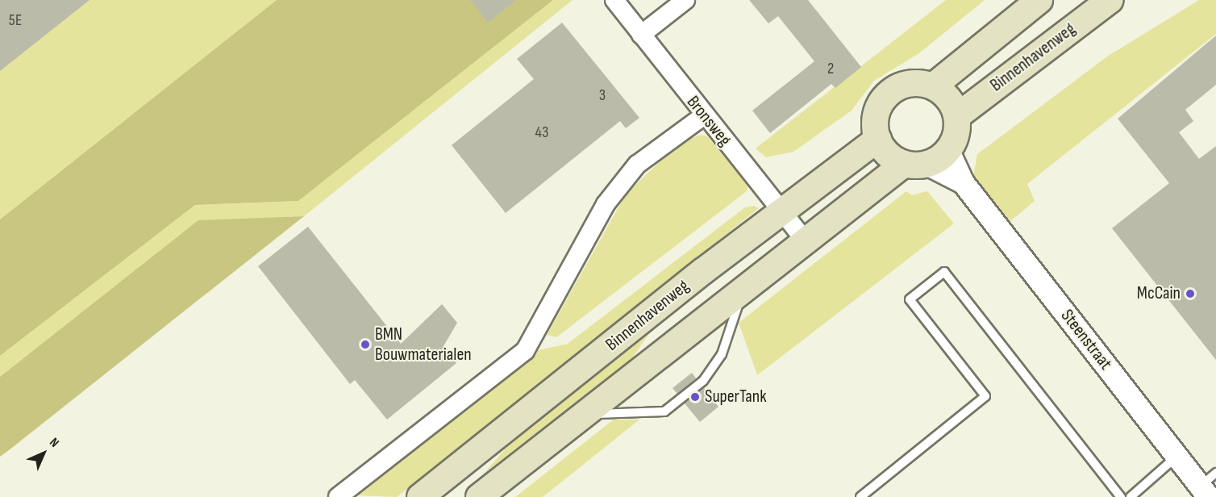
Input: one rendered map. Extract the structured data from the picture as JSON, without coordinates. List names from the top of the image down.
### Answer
{
  "streets": {
    "main road": ["Binnenhavenweg"],
    "street": ["Bronsweg", "Steenstraat"]
  },
  "crossings": [
    ["Binnenhavenweg", "Bronsweg"],
    ["Binnenhavenweg", "Steenstraat"]
  ],
  "places": ["McCain", "BMN Bouwmaterialen", "SuperTank"],
  "house_numbers": [
    "5E",
    "2",
    "3",
    "43"
  ],
  "north": "top right"
}
